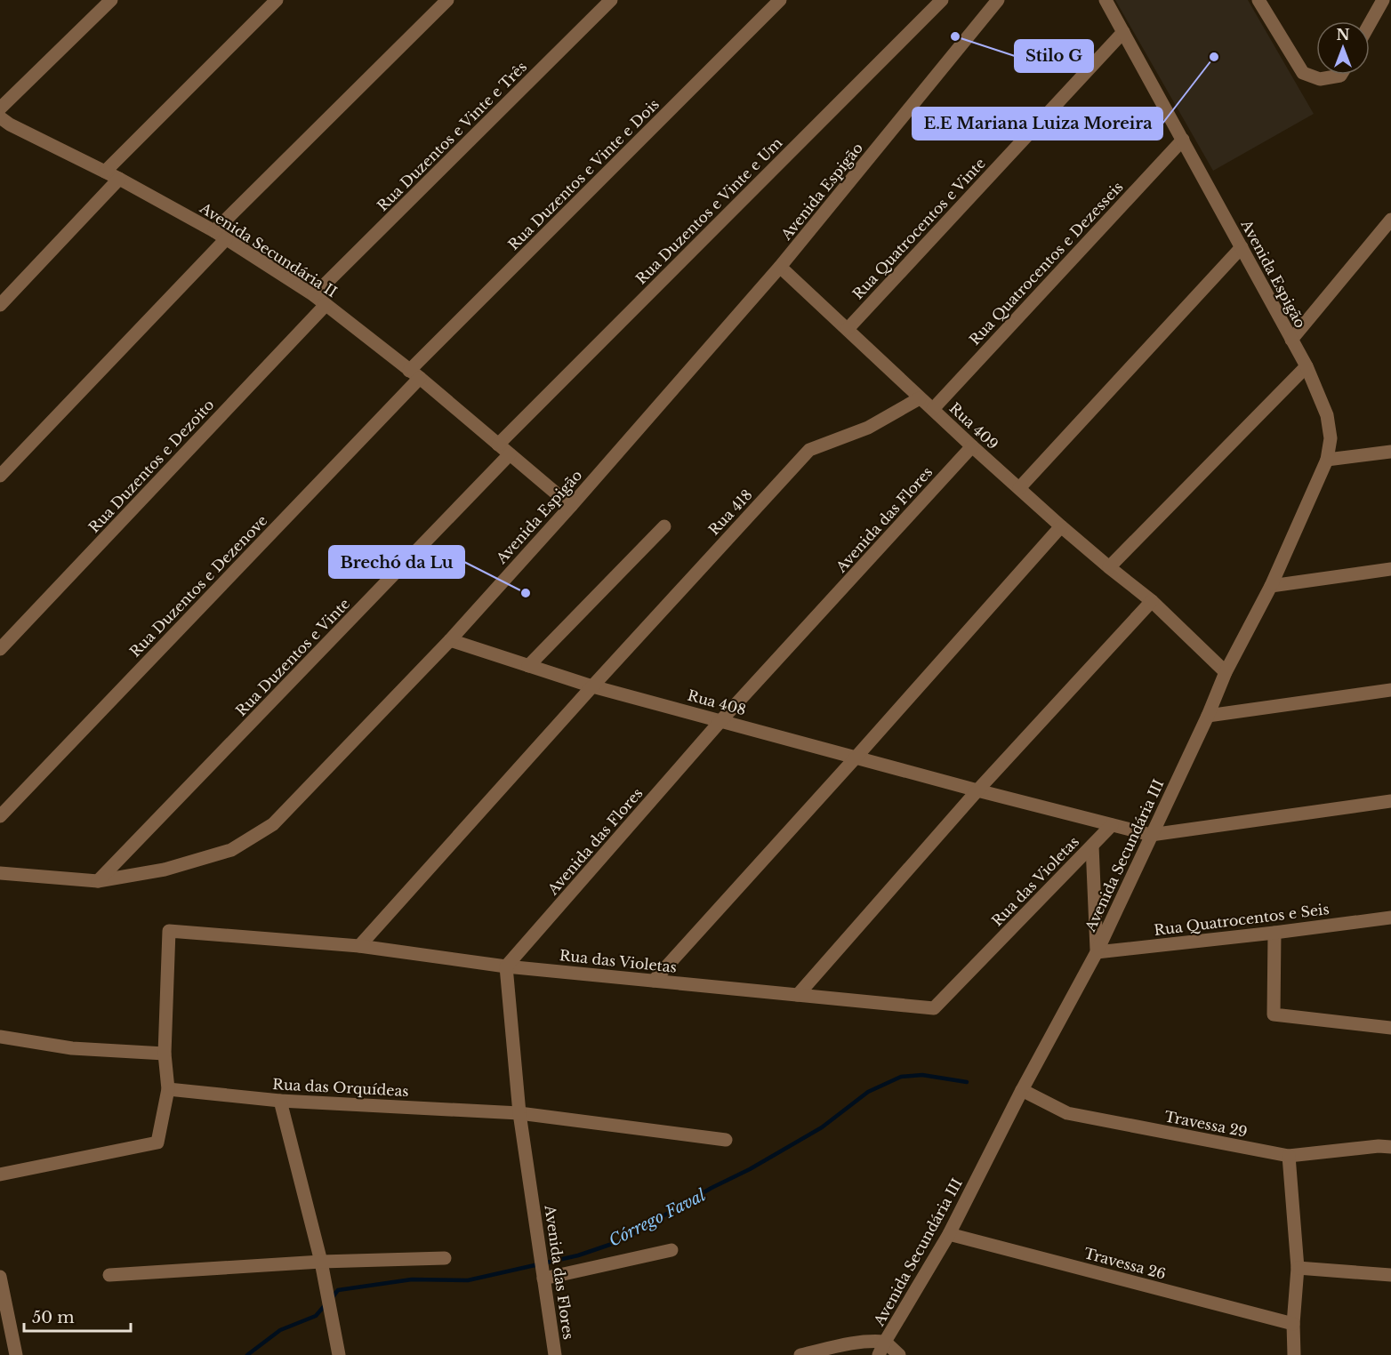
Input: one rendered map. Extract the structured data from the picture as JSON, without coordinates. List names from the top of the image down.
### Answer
{
  "streets": {
    "street": [
      "Rua Duzentos e Vinte e Três",
      "Rua Duzentos e Vinte e Dois",
      "Avenida Espigão",
      "Rua Duzentos e Vinte e Um",
      "Rua Quatrocentos e Vinte",
      "Avenida Secundária II",
      "Rua Quatrocentos e Dezesseis",
      "Rua 409",
      "Rua Duzentos e Dezoito",
      "Rua 418",
      "Avenida das Flores",
      "Rua Duzentos e Dezenove",
      "Rua Duzentos e Vinte",
      "Rua 408",
      "Avenida Secundária III",
      "Rua das Violetas",
      "Rua Quatrocentos e Seis",
      "Rua das Orquídeas",
      "Travessa 29",
      "Travessa 26"
    ]
  },
  "crossings": [
    ["Rua Duzentos e Vinte e Três", "Avenida Secundária II"],
    ["Rua Duzentos e Vinte e Dois", "Avenida Secundária II"],
    ["Rua Duzentos e Vinte e Dois", "Rua Duzentos e Dezenove"],
    ["Avenida Espigão", "Rua Quatrocentos e Vinte"],
    ["Avenida Espigão", "Avenida Secundária II"],
    ["Avenida Espigão", "Rua Quatrocentos e Dezesseis"],
    ["Avenida Espigão", "Rua 409"],
    ["Avenida Espigão", "Rua Duzentos e Vinte"],
    ["Avenida Espigão", "Rua 408"],
    ["Avenida Espigão", "Avenida Secundária III"],
    ["Rua Duzentos e Vinte e Um", "Avenida Secundária II"],
    ["Rua Quatrocentos e Vinte", "Rua 409"],
    ["Avenida Secundária II", "Rua Duzentos e Dezoito"],
    ["Avenida Secundária II", "Rua Duzentos e Dezenove"],
    ["Avenida Secundária II", "Rua Duzentos e Vinte"],
    ["Rua Quatrocentos e Dezesseis", "Rua 409"],
    ["Rua 409", "Rua 418"],
    ["Rua 409", "Avenida das Flores"],
    ["Rua 409", "Avenida Secundária III"],
    ["Rua 418", "Rua 408"],
    ["Rua 418", "Rua das Violetas"],
    ["Avenida das Flores", "Rua 408"],
    ["Avenida das Flores", "Rua das Violetas"],
    ["Avenida das Flores", "Rua das Orquídeas"],
    ["Rua 408", "Avenida Secundária III"],
    ["Rua 408", "Rua das Violetas"],
    ["Avenida Secundária III", "Rua Quatrocentos e Seis"],
    ["Avenida Secundária III", "Travessa 29"],
    ["Avenida Secundária III", "Travessa 26"],
    ["Rua das Violetas", "Rua das Orquídeas"]
  ],
  "water": ["Córrego Faval"],
  "places": ["Stilo G", "E.E Mariana Luiza Moreira", "Brechó da Lu"],
  "scale_bar": "50 m",
  "north": "top"
}
